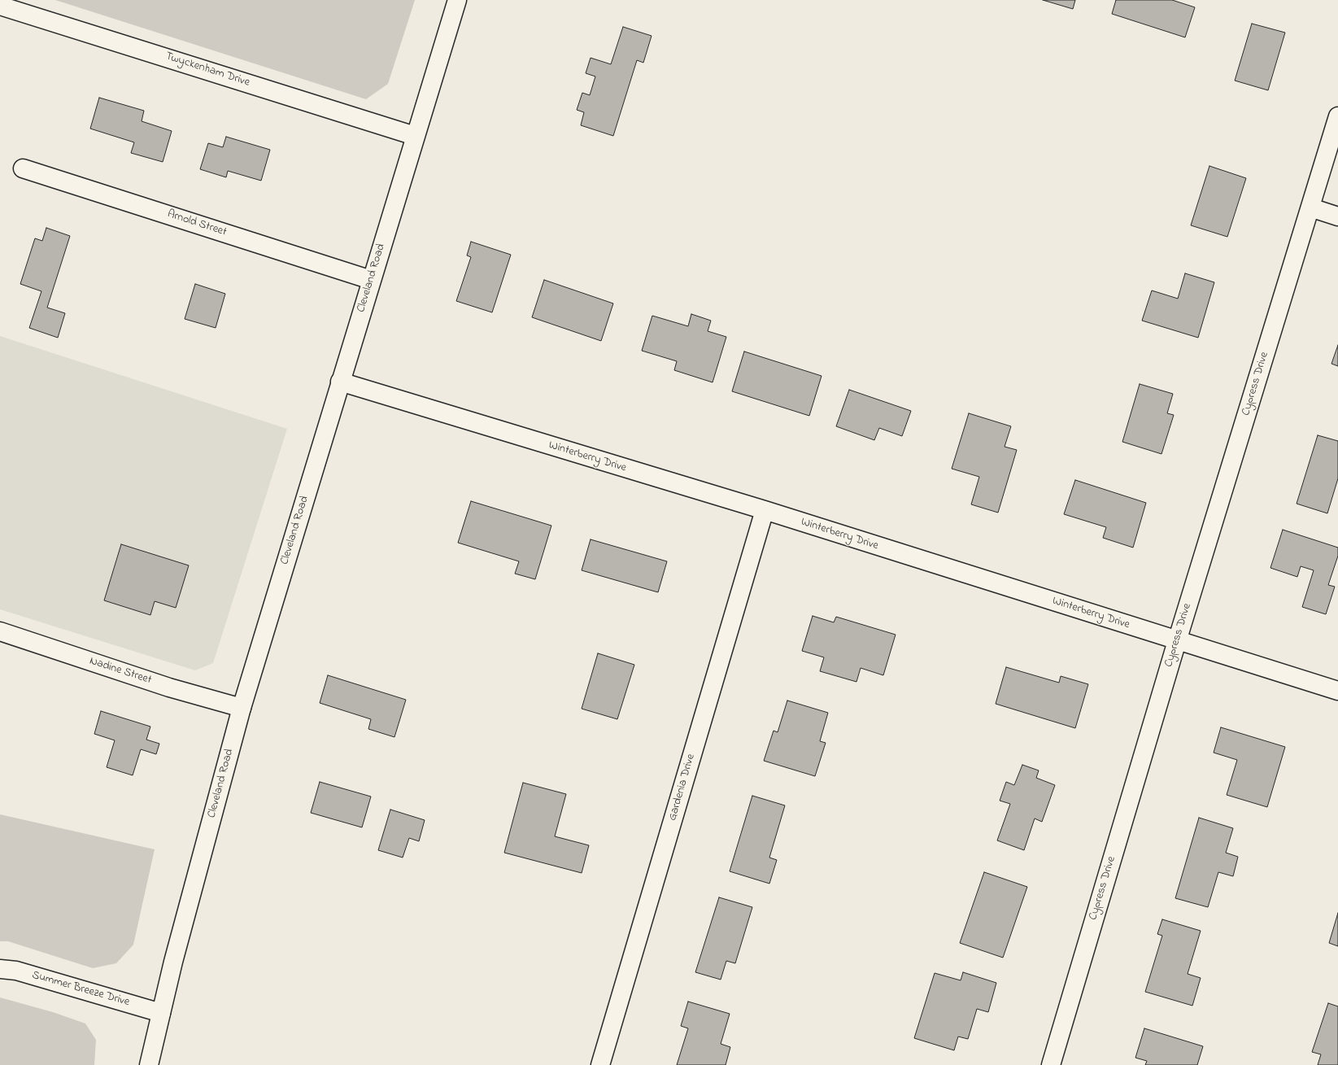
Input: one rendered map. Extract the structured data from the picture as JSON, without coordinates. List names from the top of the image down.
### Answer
{
  "streets": {
    "street": [
      "Twyckenham Drive",
      "Arnold Street",
      "Cleveland Road",
      "Cypress Drive",
      "Winterberry Drive",
      "Nadine Street",
      "Gardenia Drive",
      "Summer Breeze Drive"
    ]
  },
  "crossings": [
    ["Twyckenham Drive", "Cleveland Road"],
    ["Arnold Street", "Cleveland Road"],
    ["Cleveland Road", "Winterberry Drive"],
    ["Cleveland Road", "Nadine Street"],
    ["Cleveland Road", "Summer Breeze Drive"],
    ["Cypress Drive", "Winterberry Drive"],
    ["Winterberry Drive", "Gardenia Drive"]
  ]
}
